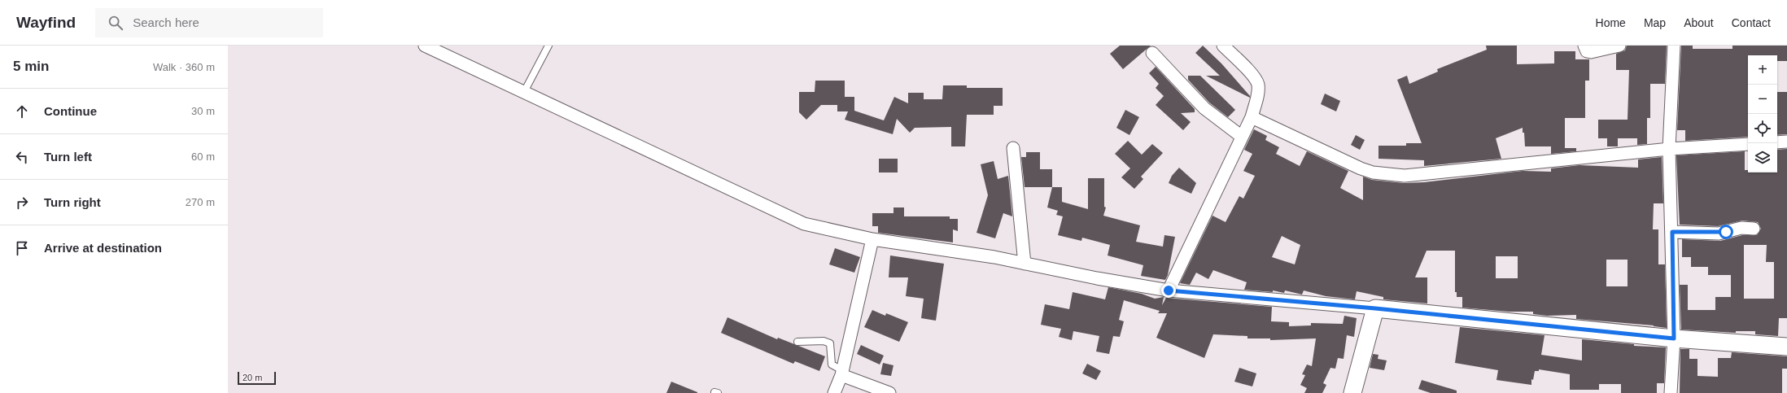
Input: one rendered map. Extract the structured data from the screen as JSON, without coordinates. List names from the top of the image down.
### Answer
{
  "scale_bar": "20 m",
  "page": {
    "header": "Wayfind",
    "search": "Search here",
    "nav": [
      "Home",
      "Map",
      "About",
      "Contact"
    ],
    "heading": ["5 min", "Walk · 360 m"],
    "map_buttons": ["+", "−"],
    "list": [
      ["Continue", "30 m"],
      ["Turn left", "60 m"],
      ["Turn right", "270 m"],
      "Arrive at destination"
    ],
    "scale": "20 m"
  }
}
